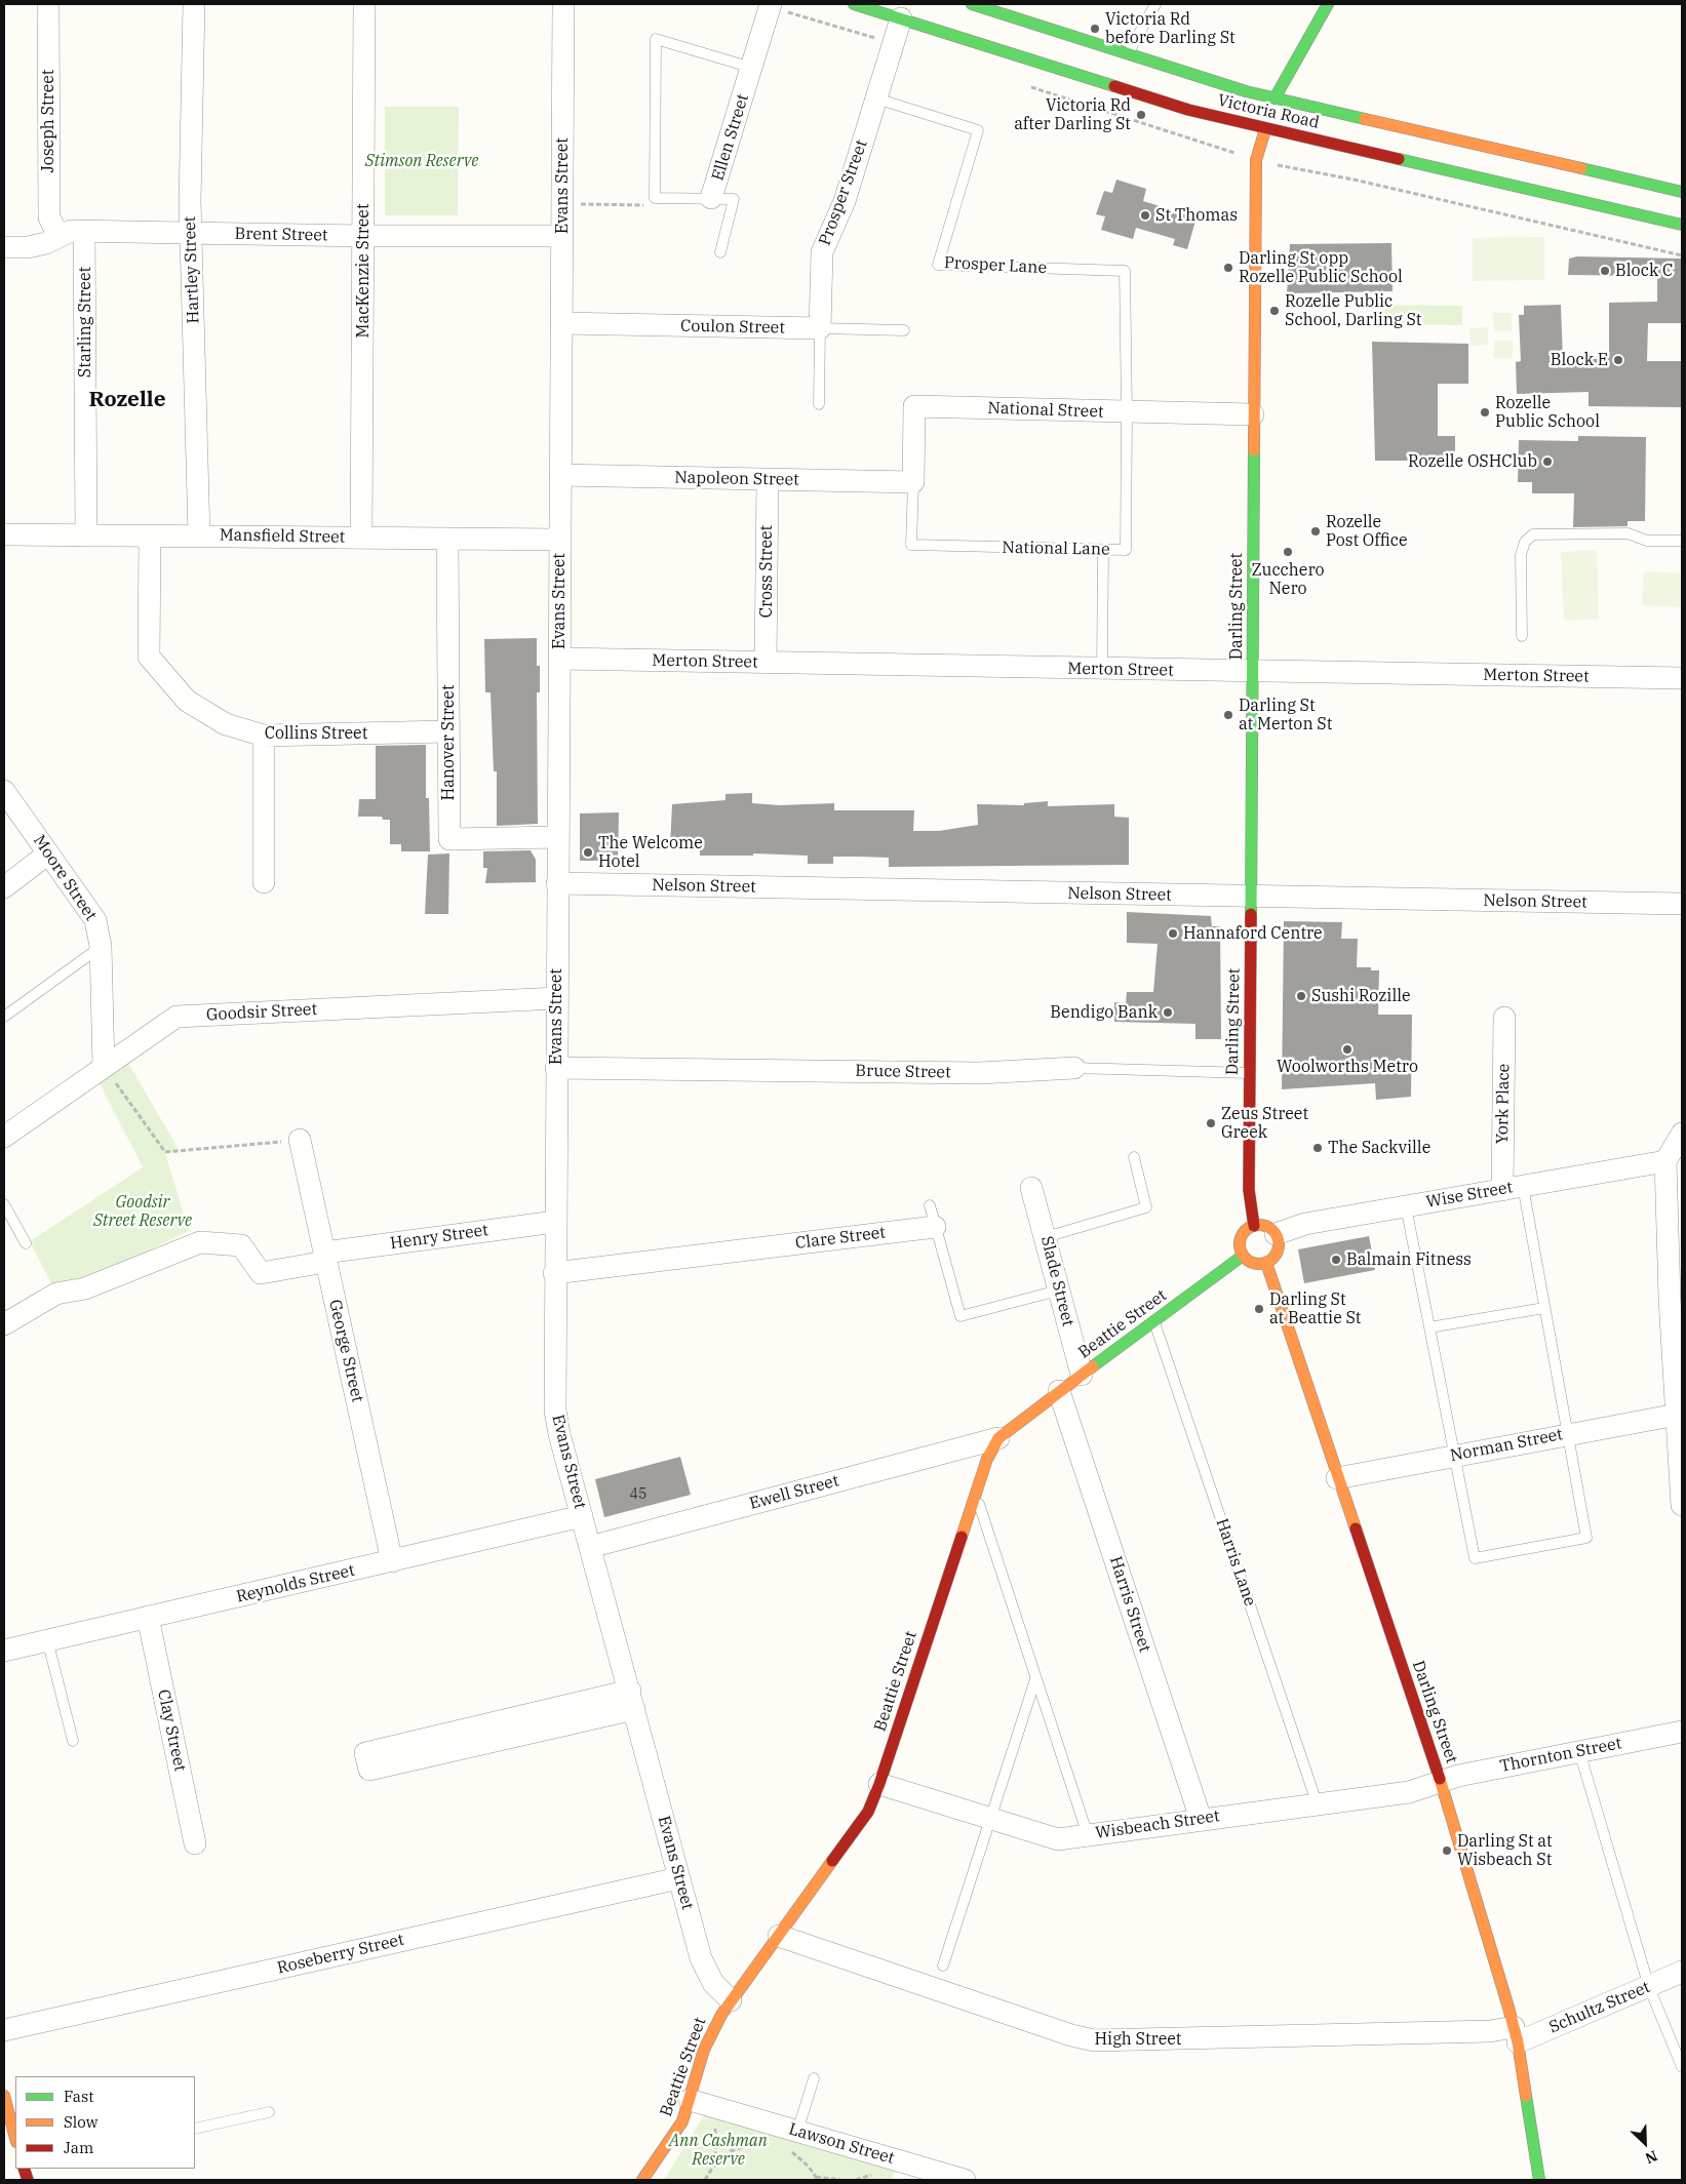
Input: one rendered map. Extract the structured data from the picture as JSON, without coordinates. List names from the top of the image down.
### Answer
{
  "streets": {
    "main road": ["Victoria Road", "Darling Street", "Beattie Street"],
    "street": [
      "Joseph Street",
      "Ellen Street",
      "Evans Street",
      "Prosper Street",
      "Brent Street",
      "Hartley Street",
      "MacKenzie Street",
      "Starling Street",
      "Coulon Street",
      "National Street",
      "Napoleon Street",
      "Mansfield Street",
      "Cross Street",
      "Merton Street",
      "Collins Street",
      "Hanover Street",
      "Moore Street",
      "Nelson Street",
      "Goodsir Street",
      "Bruce Street",
      "York Place",
      "Wise Street",
      "Henry Street",
      "Clare Street",
      "Slade Street",
      "George Street",
      "Norman Street",
      "Ewell Street",
      "Reynolds Street",
      "Harris Street",
      "Clay Street",
      "Thornton Street",
      "Wisbeach Street",
      "Roseberry Street",
      "Schultz Street",
      "High Street",
      "Lawson Street"
    ],
    "lane": ["Prosper Lane", "National Lane", "Harris Lane"]
  },
  "crossings": [
    ["Victoria Road", "Prosper Street"],
    ["Victoria Road", "Darling Street"],
    ["Joseph Street", "Brent Street"],
    ["Evans Street", "Brent Street"],
    ["Evans Street", "Coulon Street"],
    ["Evans Street", "Napoleon Street"],
    ["Evans Street", "Mansfield Street"],
    ["Evans Street", "Merton Street"],
    ["Evans Street", "Hanover Street"],
    ["Evans Street", "Nelson Street"],
    ["Evans Street", "Goodsir Street"],
    ["Evans Street", "Bruce Street"],
    ["Evans Street", "Henry Street"],
    ["Evans Street", "Clare Street"],
    ["Evans Street", "Beattie Street"],
    ["Evans Street", "Ewell Street"],
    ["Evans Street", "Reynolds Street"],
    ["Evans Street", "Roseberry Street"],
    ["Prosper Street", "Prosper Lane"],
    ["Prosper Street", "Coulon Street"],
    ["Brent Street", "Hartley Street"],
    ["Brent Street", "MacKenzie Street"],
    ["Brent Street", "Starling Street"],
    ["Prosper Lane", "National Street"],
    ["Prosper Lane", "National Lane"],
    ["Hartley Street", "Mansfield Street"],
    ["MacKenzie Street", "Mansfield Street"],
    ["Starling Street", "Mansfield Street"],
    ["National Street", "Napoleon Street"],
    ["National Street", "National Lane"],
    ["National Street", "Darling Street"],
    ["Napoleon Street", "National Lane"],
    ["Napoleon Street", "Cross Street"],
    ["Mansfield Street", "Collins Street"],
    ["Mansfield Street", "Hanover Street"],
    ["Cross Street", "Merton Street"],
    ["Darling Street", "Merton Street"],
    ["Darling Street", "Nelson Street"],
    ["Darling Street", "Bruce Street"],
    ["Darling Street", "Wise Street"],
    ["Darling Street", "Beattie Street"],
    ["Darling Street", "Norman Street"],
    ["Darling Street", "Thornton Street"],
    ["Darling Street", "Wisbeach Street"],
    ["Darling Street", "Schultz Street"],
    ["Darling Street", "High Street"],
    ["Collins Street", "Hanover Street"],
    ["Moore Street", "Goodsir Street"],
    ["York Place", "Wise Street"],
    ["Wise Street", "Beattie Street"],
    ["Henry Street", "George Street"],
    ["Slade Street", "Beattie Street"],
    ["Beattie Street", "Ewell Street"],
    ["Beattie Street", "Harris Lane"],
    ["Beattie Street", "Harris Street"],
    ["Beattie Street", "Wisbeach Street"],
    ["Beattie Street", "High Street"],
    ["Beattie Street", "Lawson Street"],
    ["George Street", "Reynolds Street"],
    ["Harris Lane", "Wisbeach Street"],
    ["Reynolds Street", "Clay Street"],
    ["Harris Street", "Wisbeach Street"],
    ["Thornton Street", "Wisbeach Street"],
    ["Schultz Street", "High Street"]
  ],
  "districts": ["Rozelle"],
  "parks": ["Stimson Reserve", "Goodsir Street Reserve", "Ann Cashman Reserve"],
  "places": [
    "Victoria Rd before Darling St",
    "Victoria Rd after Darling St",
    "St Thomas",
    "Darling St opp Rozelle Public School",
    "Block C",
    "Rozelle Public School, Darling St",
    "Block E",
    "Rozelle Public School",
    "Rozelle OSHClub",
    "Rozelle Post Office",
    "Zucchero Nero",
    "Darling St at Merton St",
    "The Welcome Hotel",
    "Hannaford Centre",
    "Sushi Rozille",
    "Bendigo Bank",
    "Woolworths Metro",
    "Zeus Street Greek",
    "The Sackville",
    "Balmain Fitness",
    "Darling St at Beattie St",
    "Darling St at Wisbeach St"
  ],
  "house_numbers": ["45"],
  "legend": ["Fast", "Slow", "Jam"],
  "north": "bottom right"
}
